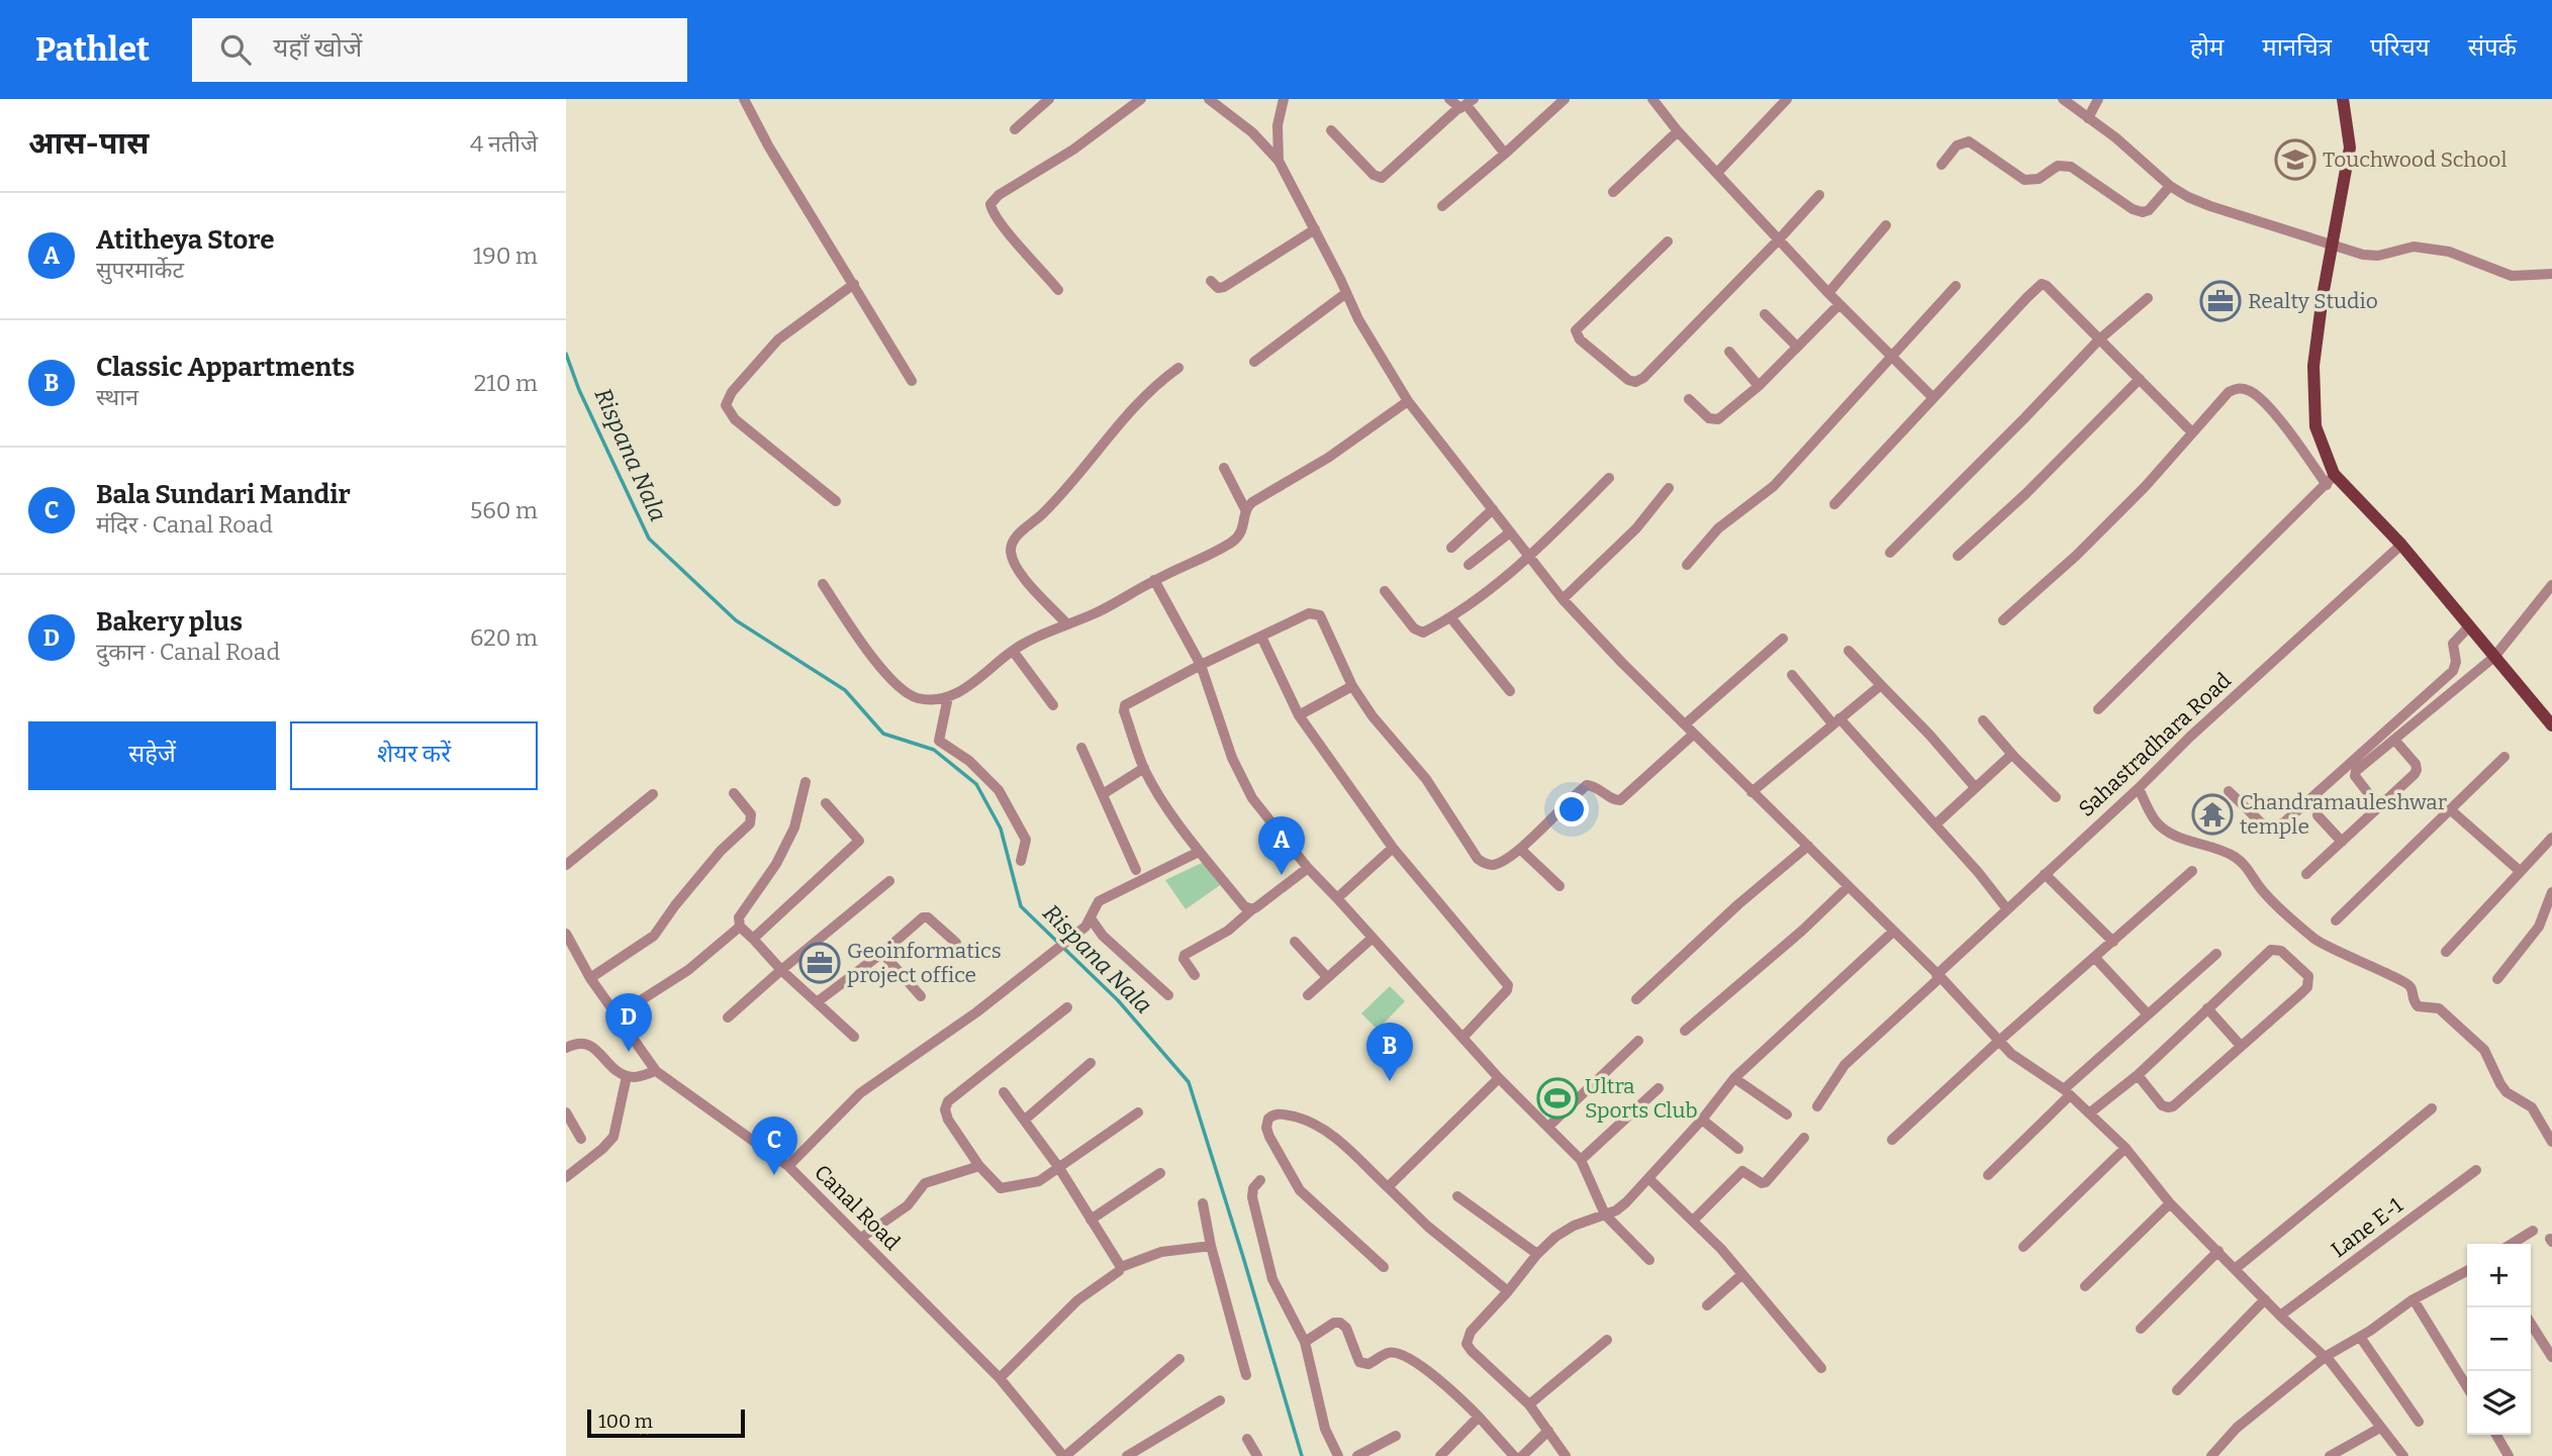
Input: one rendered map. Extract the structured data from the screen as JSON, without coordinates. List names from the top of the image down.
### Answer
{
  "streets": {
    "street": ["Sahastradhara Road", "Canal Road", "Lane E-1"]
  },
  "water": ["Rispana Nala"],
  "places": {
    "school or university": ["Touchwood School"],
    "office": ["Realty Studio", "Geoinformatics project office"],
    "temple": ["Chandramauleshwar temple"],
    "sports": ["Ultra Sports Club"]
  },
  "scale_bar": "100 m",
  "page": {
    "header": "Pathlet",
    "search": "यहाँ खोजें",
    "nav": [
      "होम",
      "मानचित्र",
      "परिचय",
      "संपर्क"
    ],
    "heading": ["आस-पास", "4 नतीजे"],
    "list": [
      {
        "mark": "A",
        "name": "Atitheya Store",
        "note": "सुपरमार्केट",
        "value": "190 m"
      },
      {
        "mark": "B",
        "name": "Classic Appartments",
        "note": "स्थान",
        "value": "210 m"
      },
      {
        "mark": "C",
        "name": "Bala Sundari Mandir",
        "note": "मंदिर · Canal Road",
        "value": "560 m"
      },
      {
        "mark": "D",
        "name": "Bakery plus",
        "note": "दुकान · Canal Road",
        "value": "620 m"
      }
    ],
    "buttons": ["सहेजें", "शेयर करें"],
    "pins": [
      "A",
      "D",
      "B",
      "C"
    ],
    "map_buttons": ["+", "−"],
    "scale": "100 m"
  }
}
